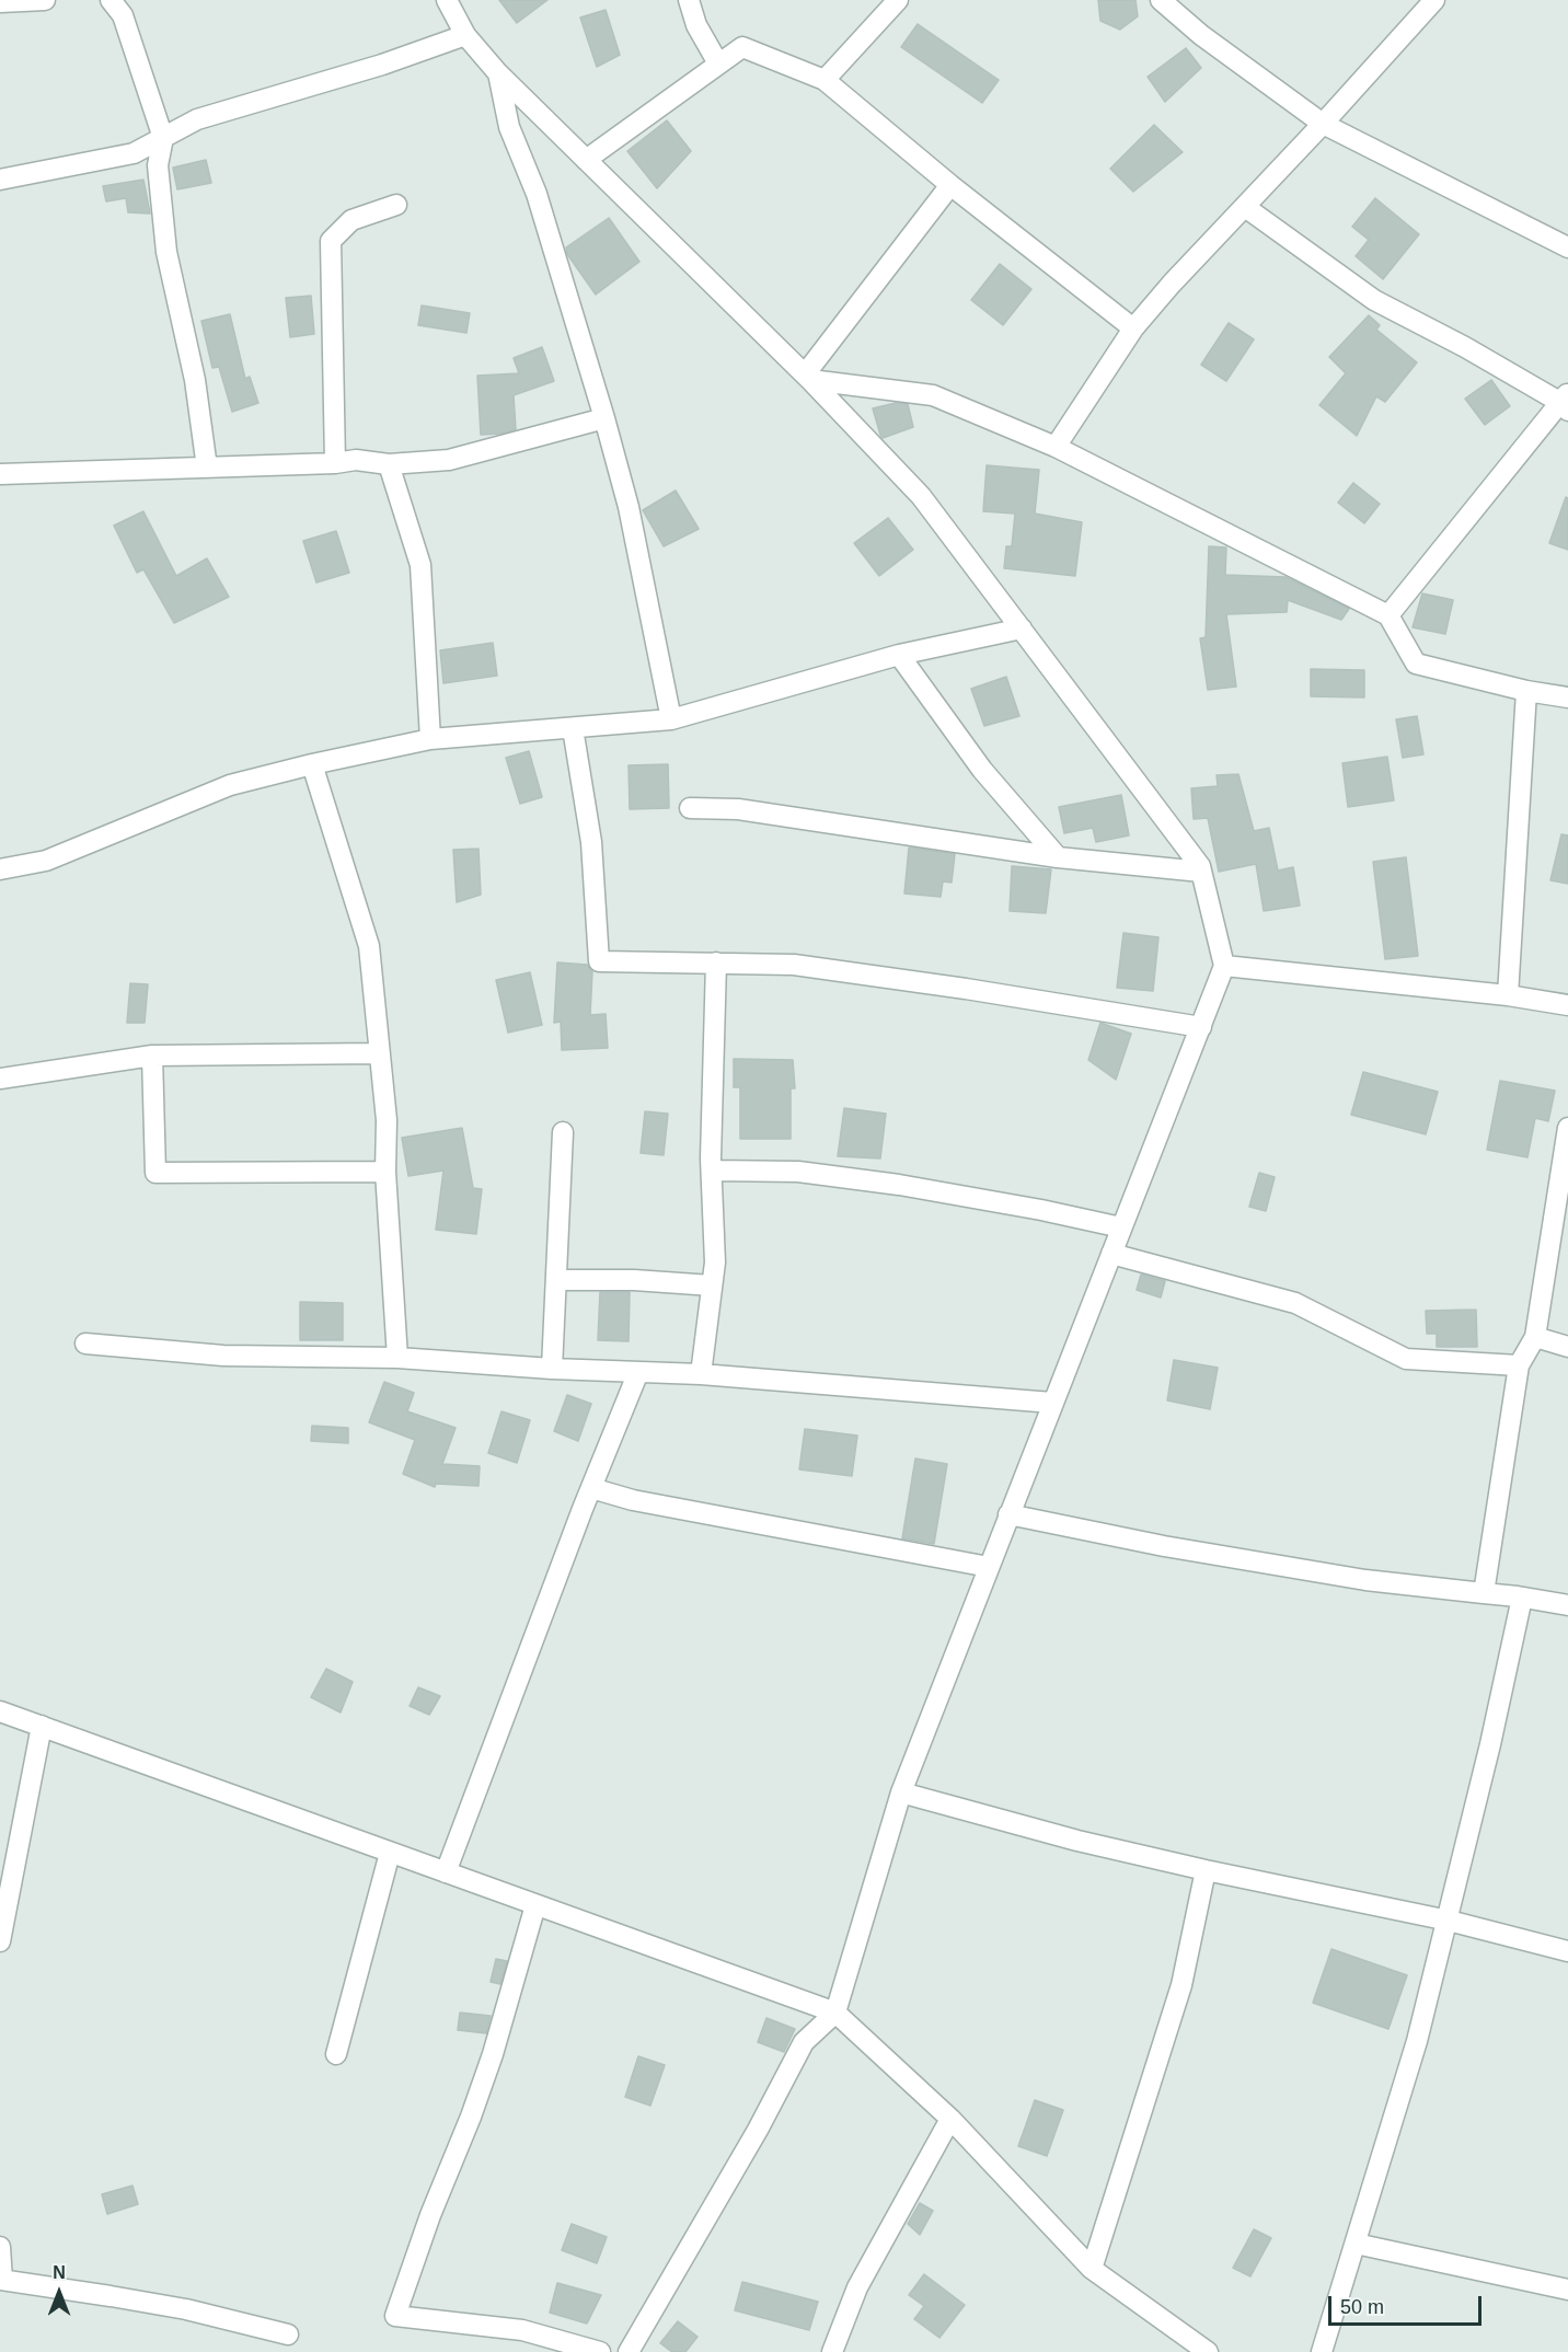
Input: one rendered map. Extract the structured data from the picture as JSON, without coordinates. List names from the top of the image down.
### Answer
{
  "scale_bar": "50 m",
  "north": "top"
}
